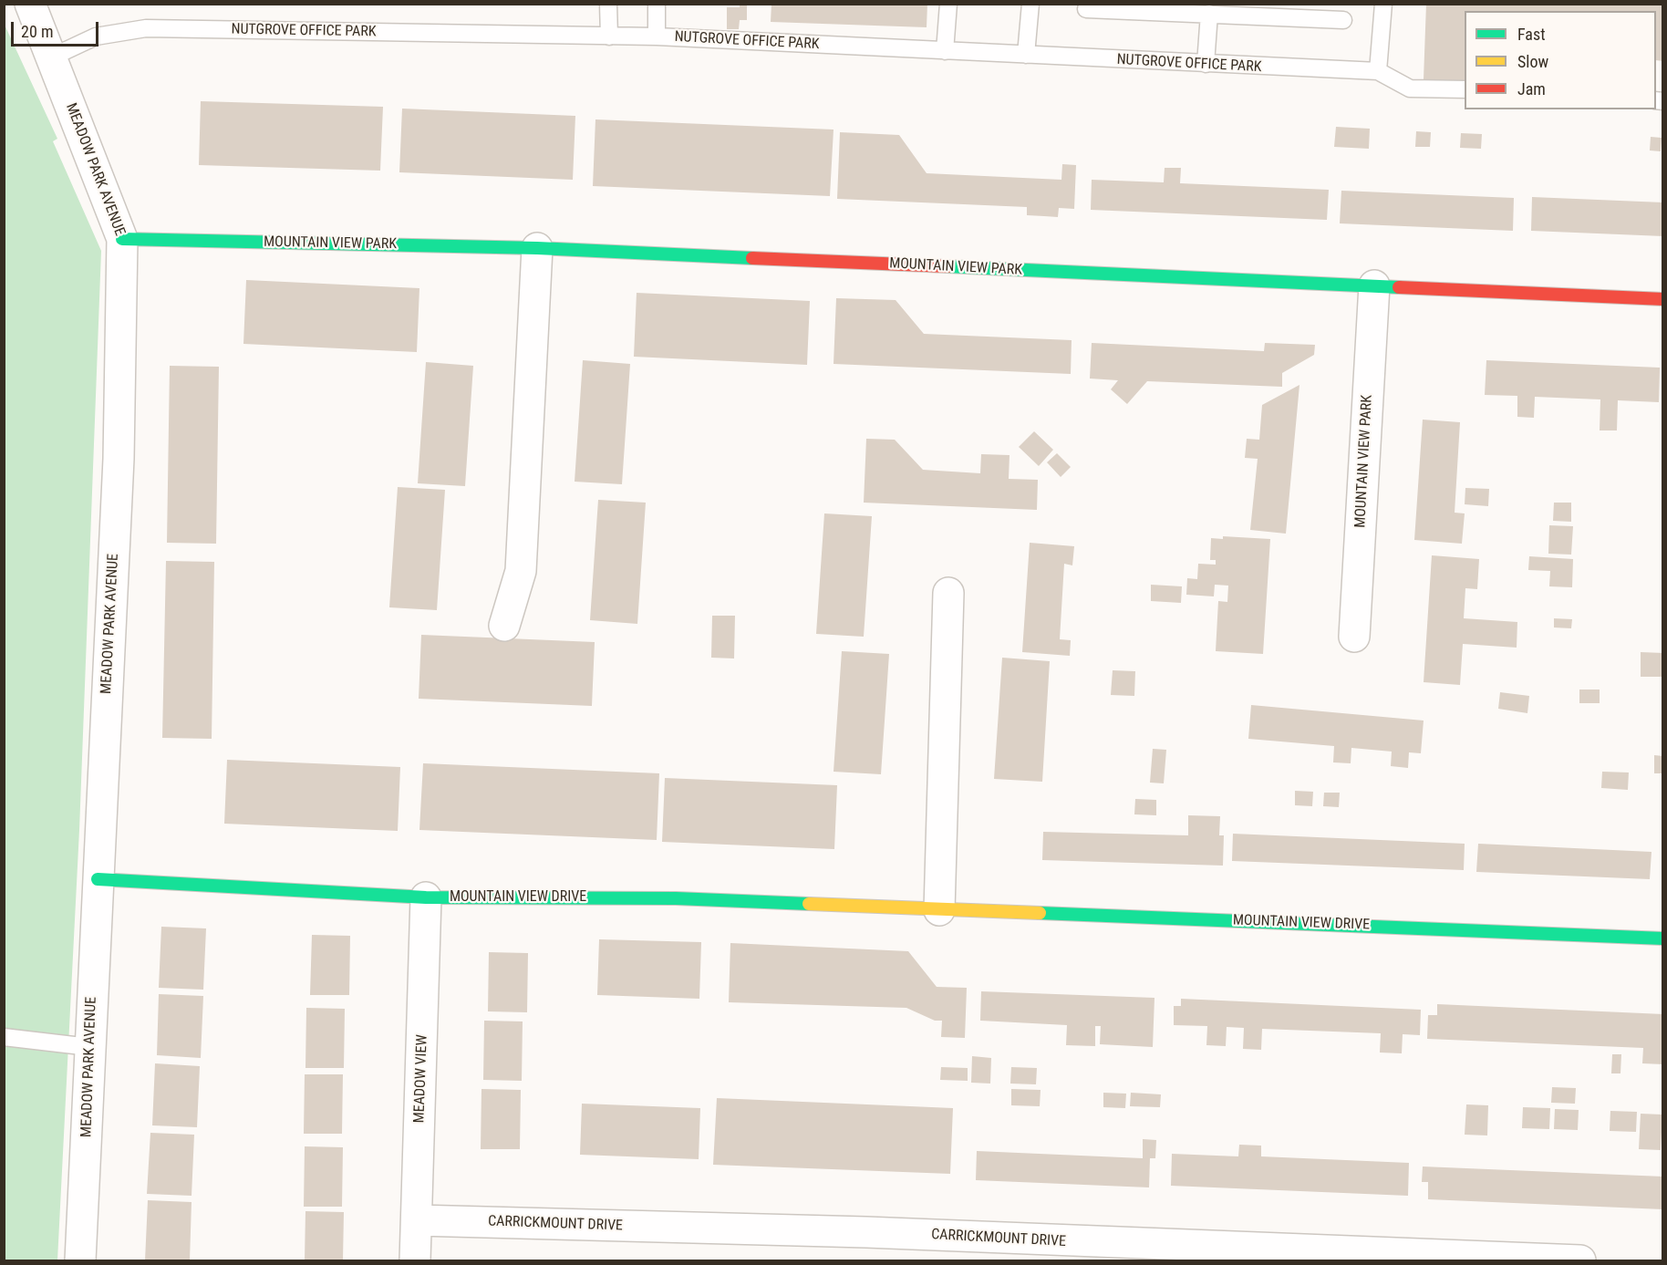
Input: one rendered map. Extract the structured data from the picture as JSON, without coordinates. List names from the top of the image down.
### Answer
{
  "streets": {
    "street": [
      "MEADOW PARK AVENUE",
      "MOUNTAIN VIEW PARK",
      "MOUNTAIN VIEW DRIVE",
      "MEADOW VIEW",
      "CARRICKMOUNT DRIVE"
    ],
    "lane": ["NUTGROVE OFFICE PARK"]
  },
  "crossings": [
    ["NUTGROVE OFFICE PARK", "MEADOW PARK AVENUE"],
    ["MEADOW PARK AVENUE", "MOUNTAIN VIEW PARK"],
    ["MEADOW PARK AVENUE", "MOUNTAIN VIEW DRIVE"],
    ["MOUNTAIN VIEW DRIVE", "MEADOW VIEW"],
    ["MEADOW VIEW", "CARRICKMOUNT DRIVE"]
  ],
  "legend": ["Fast", "Slow", "Jam"],
  "scale_bar": "20 m"
}
